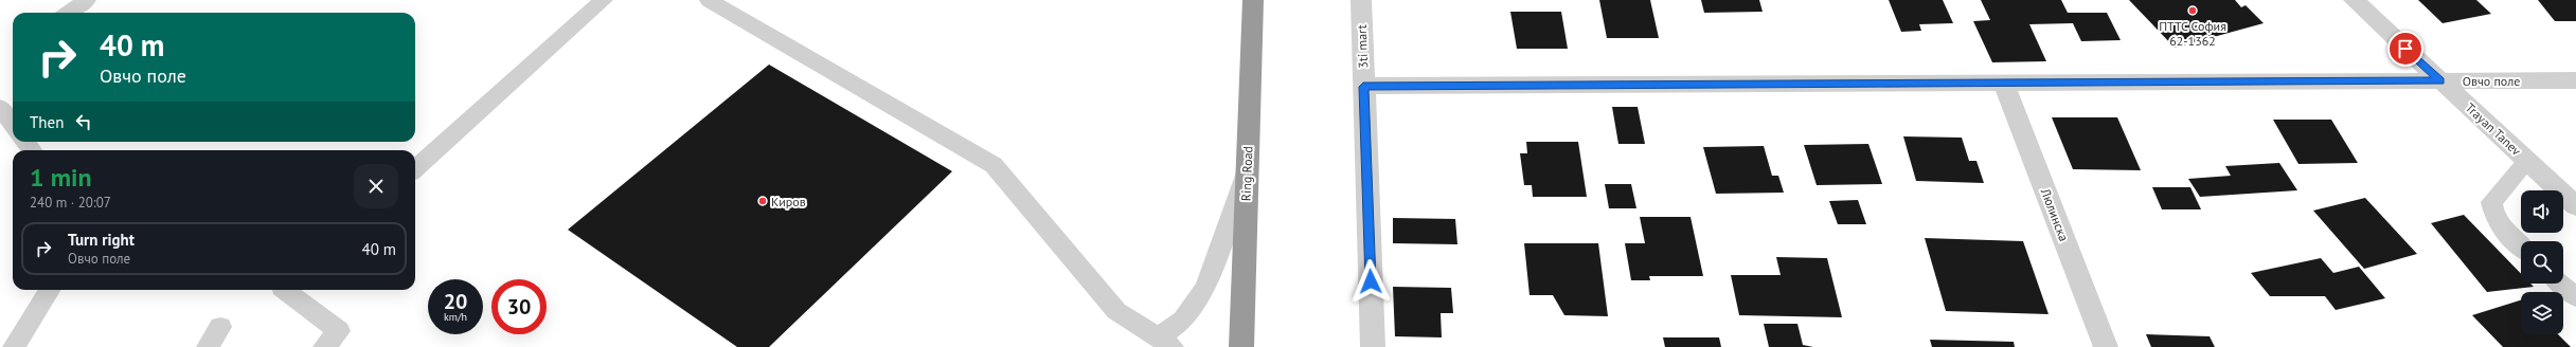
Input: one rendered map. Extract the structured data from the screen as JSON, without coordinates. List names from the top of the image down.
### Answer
{
  "streets": {
    "highway": ["Ring Road"],
    "street": [
      "3ti mart",
      "Овчо поле",
      "Trayan Tanev",
      "Люлинска"
    ]
  },
  "crossings": [
    ["3ti mart", "Овчо поле"],
    ["Овчо поле", "Trayan Tanev"],
    ["Овчо поле", "Люлинска"]
  ],
  "places": ["ПТТС София 62-1362", "Киров"],
  "page": {
    "turn": ["40 m", "Овчо поле"],
    "then": "Then",
    "heading": ["1 min", "240 m · 20:07"],
    "list": [
      {
        "name": "Turn right",
        "note": "Овчо поле",
        "value": "40 m"
      }
    ],
    "speed": "20 km/h",
    "limit": "30"
  }
}
